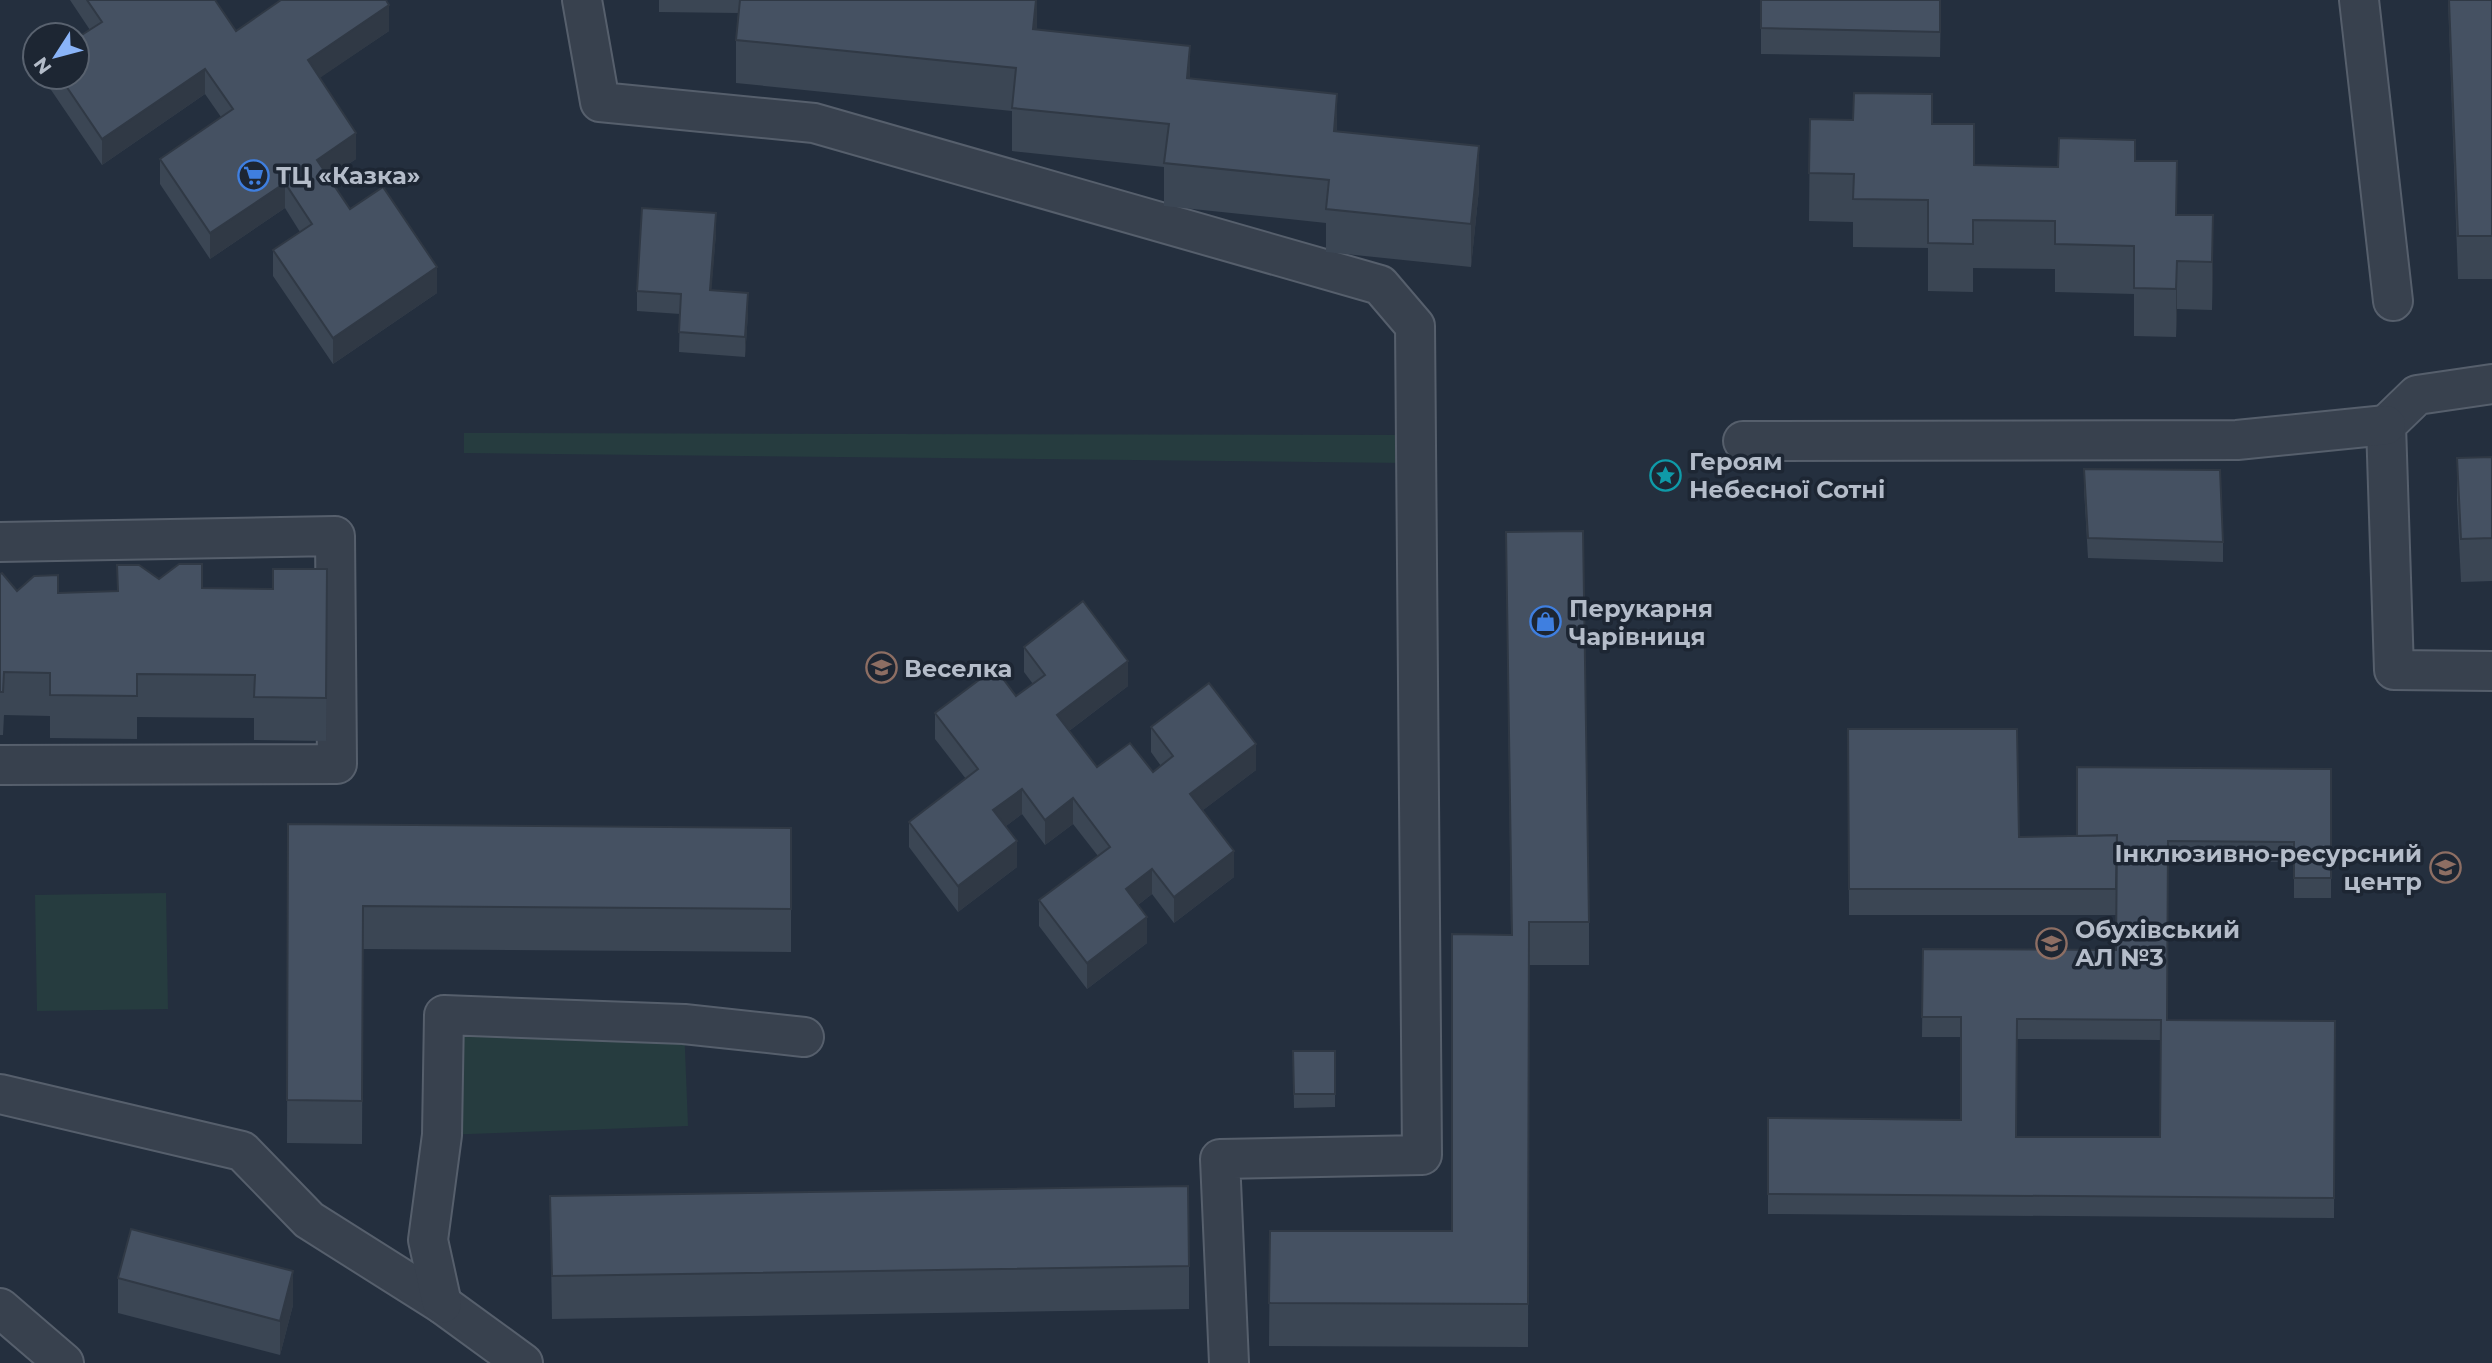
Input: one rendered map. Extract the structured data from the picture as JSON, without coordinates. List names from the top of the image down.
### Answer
{
  "places": {
    "supermarket": ["ТЦ «Казка»"],
    "place": ["Героям Небесної Сотні"],
    "shop": ["Перукарня Чарівниця"],
    "school or university": ["Веселка", "Інклюзивно-ресурсний центр", "Обухівський АЛ №3"]
  },
  "north": "bottom left"
}
